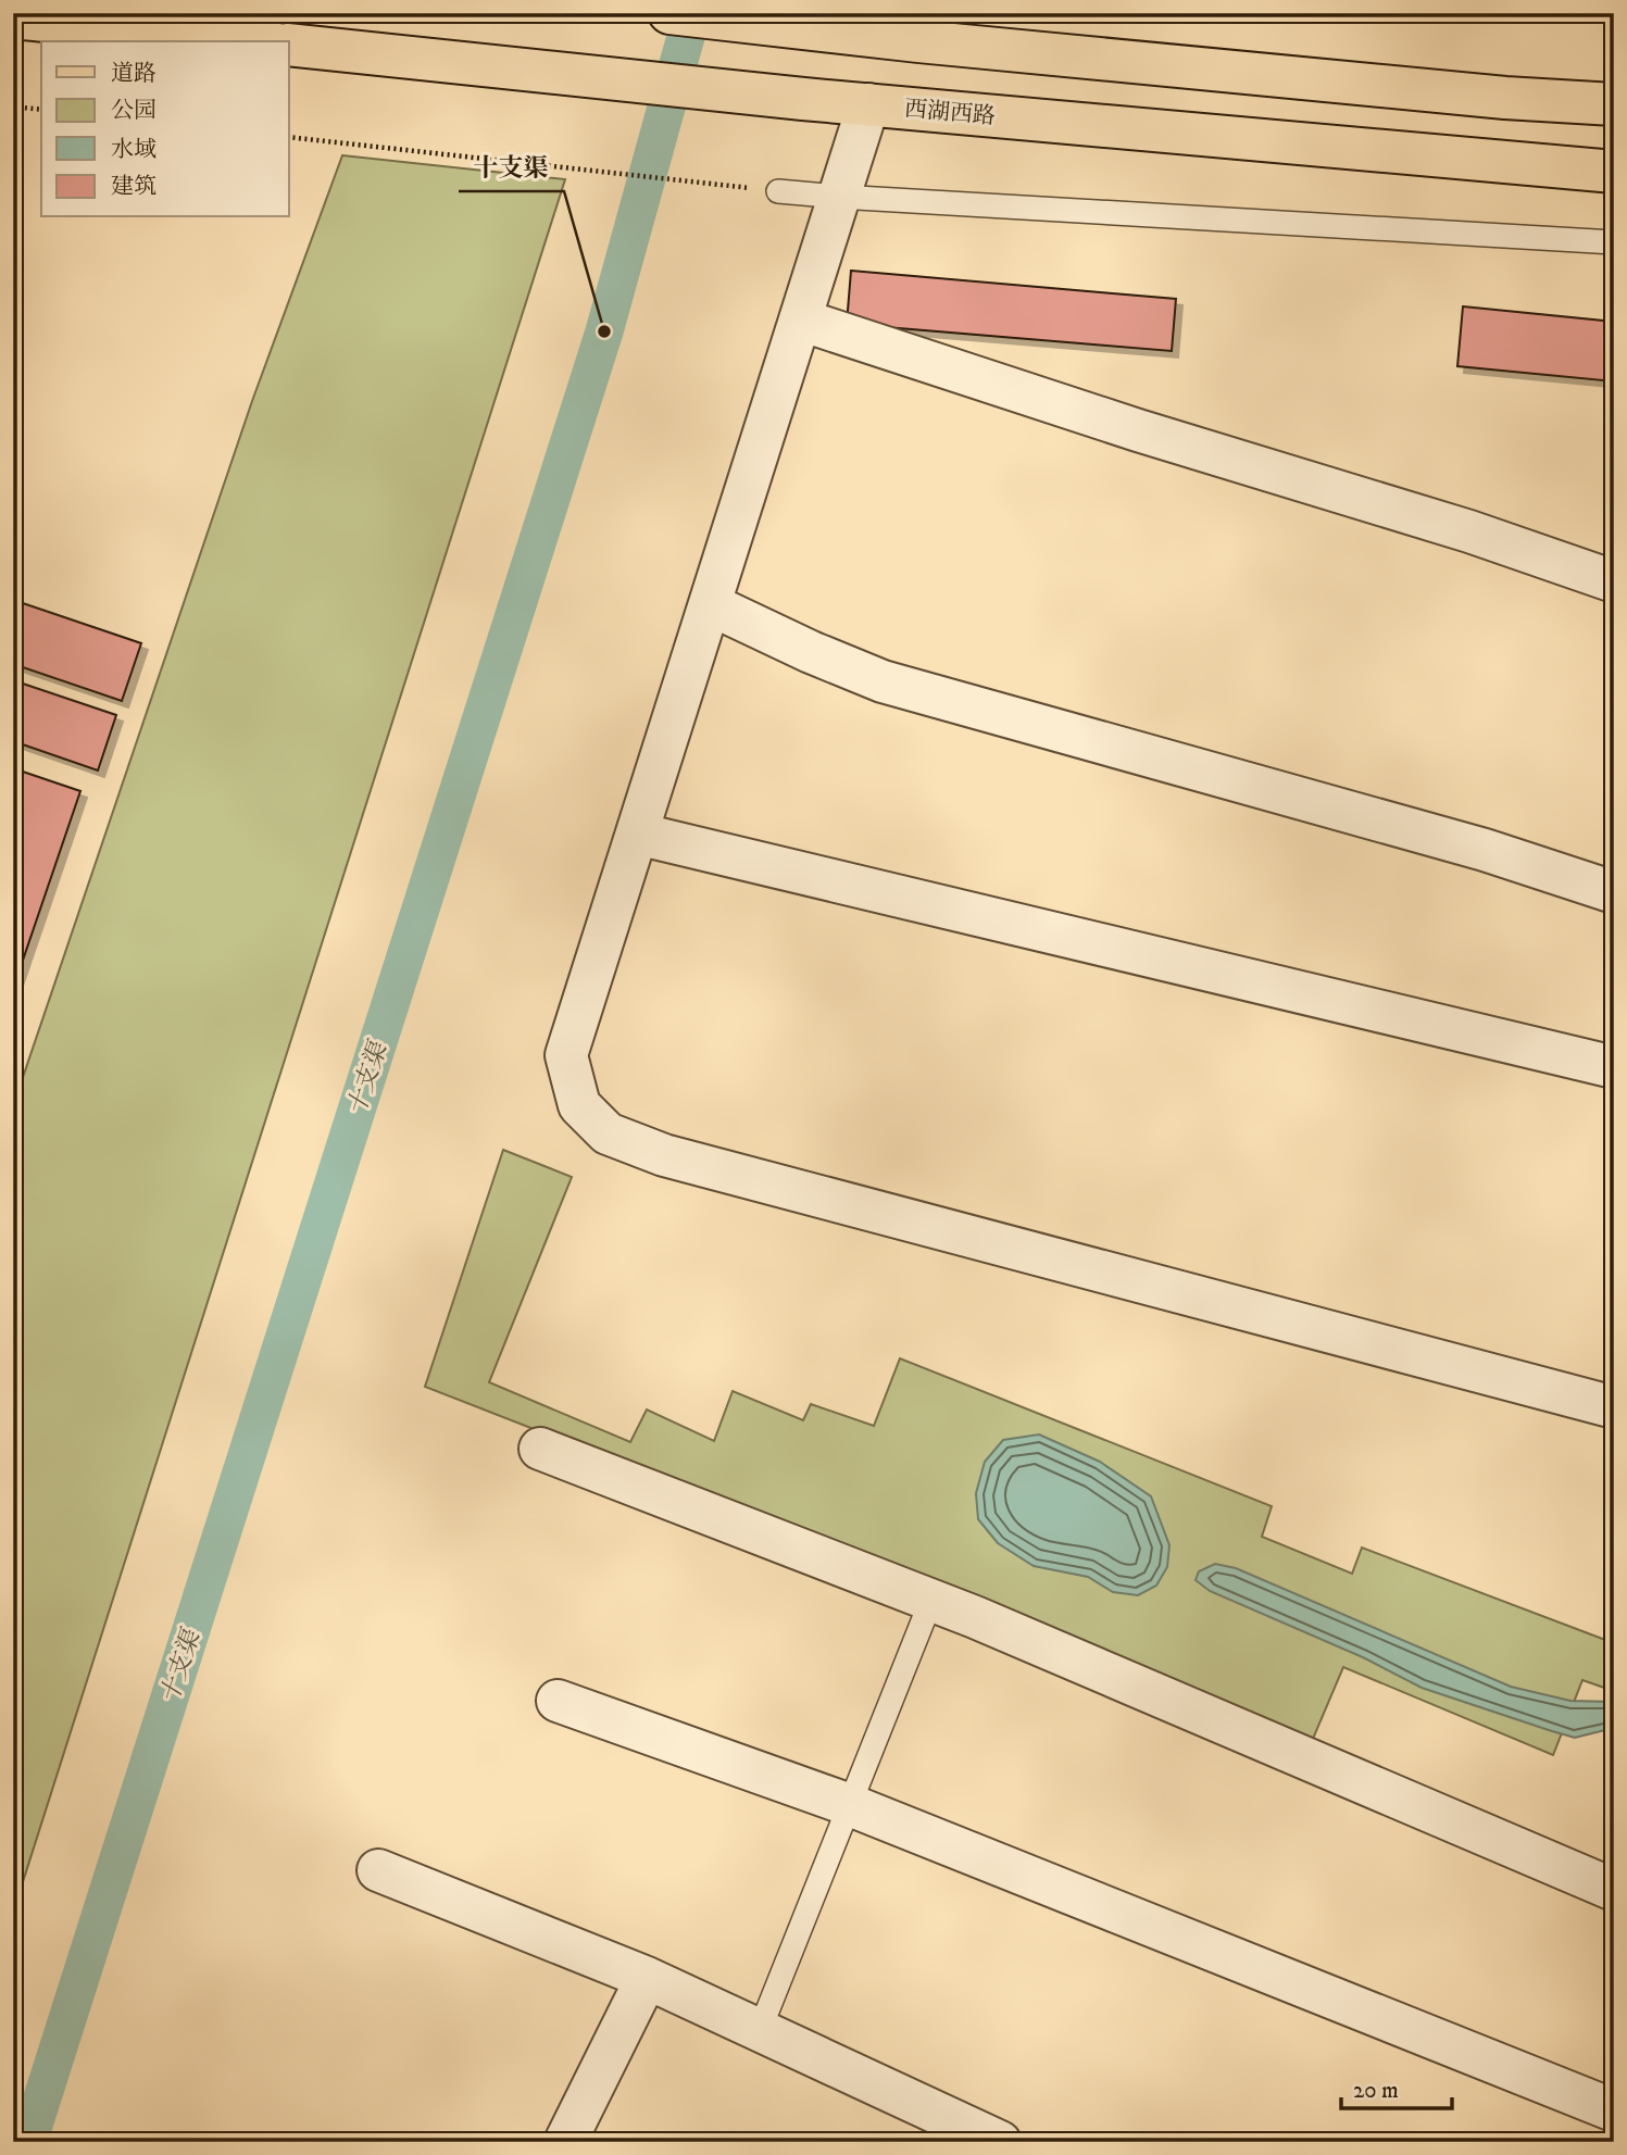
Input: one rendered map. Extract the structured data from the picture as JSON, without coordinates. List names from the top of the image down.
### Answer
{
  "streets": {
    "main road": ["西湖西路"]
  },
  "water": ["十支渠"],
  "places": ["十支渠"],
  "legend": [
    "道路",
    "公园",
    "水域",
    "建筑"
  ],
  "scale_bar": "20 m"
}
